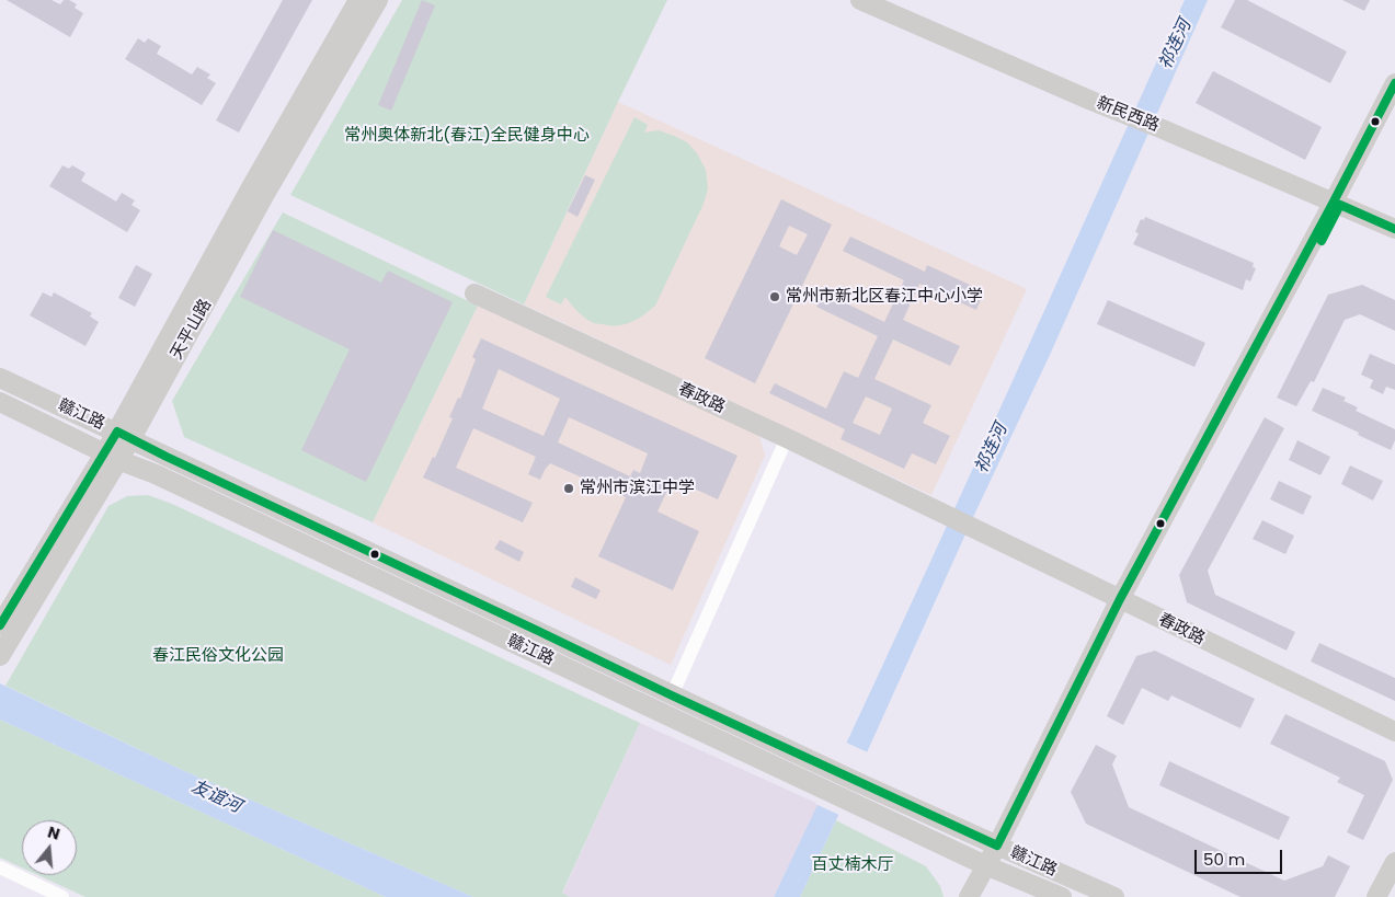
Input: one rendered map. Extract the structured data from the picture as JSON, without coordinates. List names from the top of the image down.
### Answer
{
  "streets": {
    "street": [
      "新民西路",
      "天平山路",
      "春政路",
      "赣江路"
    ]
  },
  "crossings": [
    ["天平山路", "赣江路"]
  ],
  "water": ["祁连河", "友谊河"],
  "parks": ["常州奥体新北(春江)全民健身中心", "春江民俗文化公园", "百丈楠木厅"],
  "places": ["常州市新北区春江中心小学", "常州市滨江中学"],
  "scale_bar": "50 m",
  "north": "top"
}
